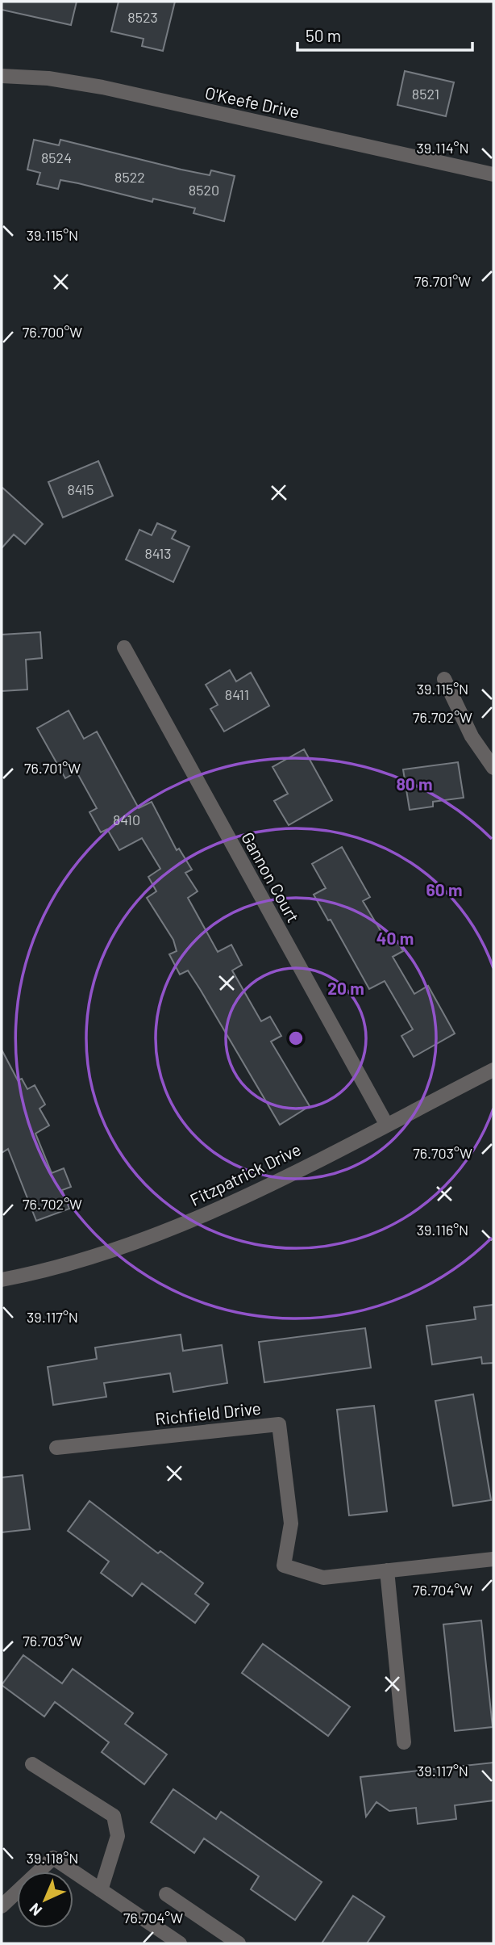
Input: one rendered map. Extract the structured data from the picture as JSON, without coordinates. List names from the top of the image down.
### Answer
{
  "streets": {
    "street": [
      "O'Keefe Drive",
      "Gannon Court",
      "Fitzpatrick Drive",
      "Richfield Drive"
    ]
  },
  "crossings": [
    ["Gannon Court", "Fitzpatrick Drive"]
  ],
  "house_numbers": [
    "8523",
    "8521",
    "8524",
    "8522",
    "8520",
    "8415",
    "8413",
    "8411",
    "8410"
  ],
  "scale_bar": "50 m",
  "north": "bottom left",
  "coordinates": [
    "39.114°N",
    "39.115°N",
    "76.701°W",
    "76.700°W",
    "76.702°W",
    "76.703°W",
    "39.116°N",
    "39.117°N",
    "76.704°W",
    "39.118°N"
  ],
  "rings": [
    "80 m",
    "60 m",
    "40 m",
    "20 m"
  ]
}
